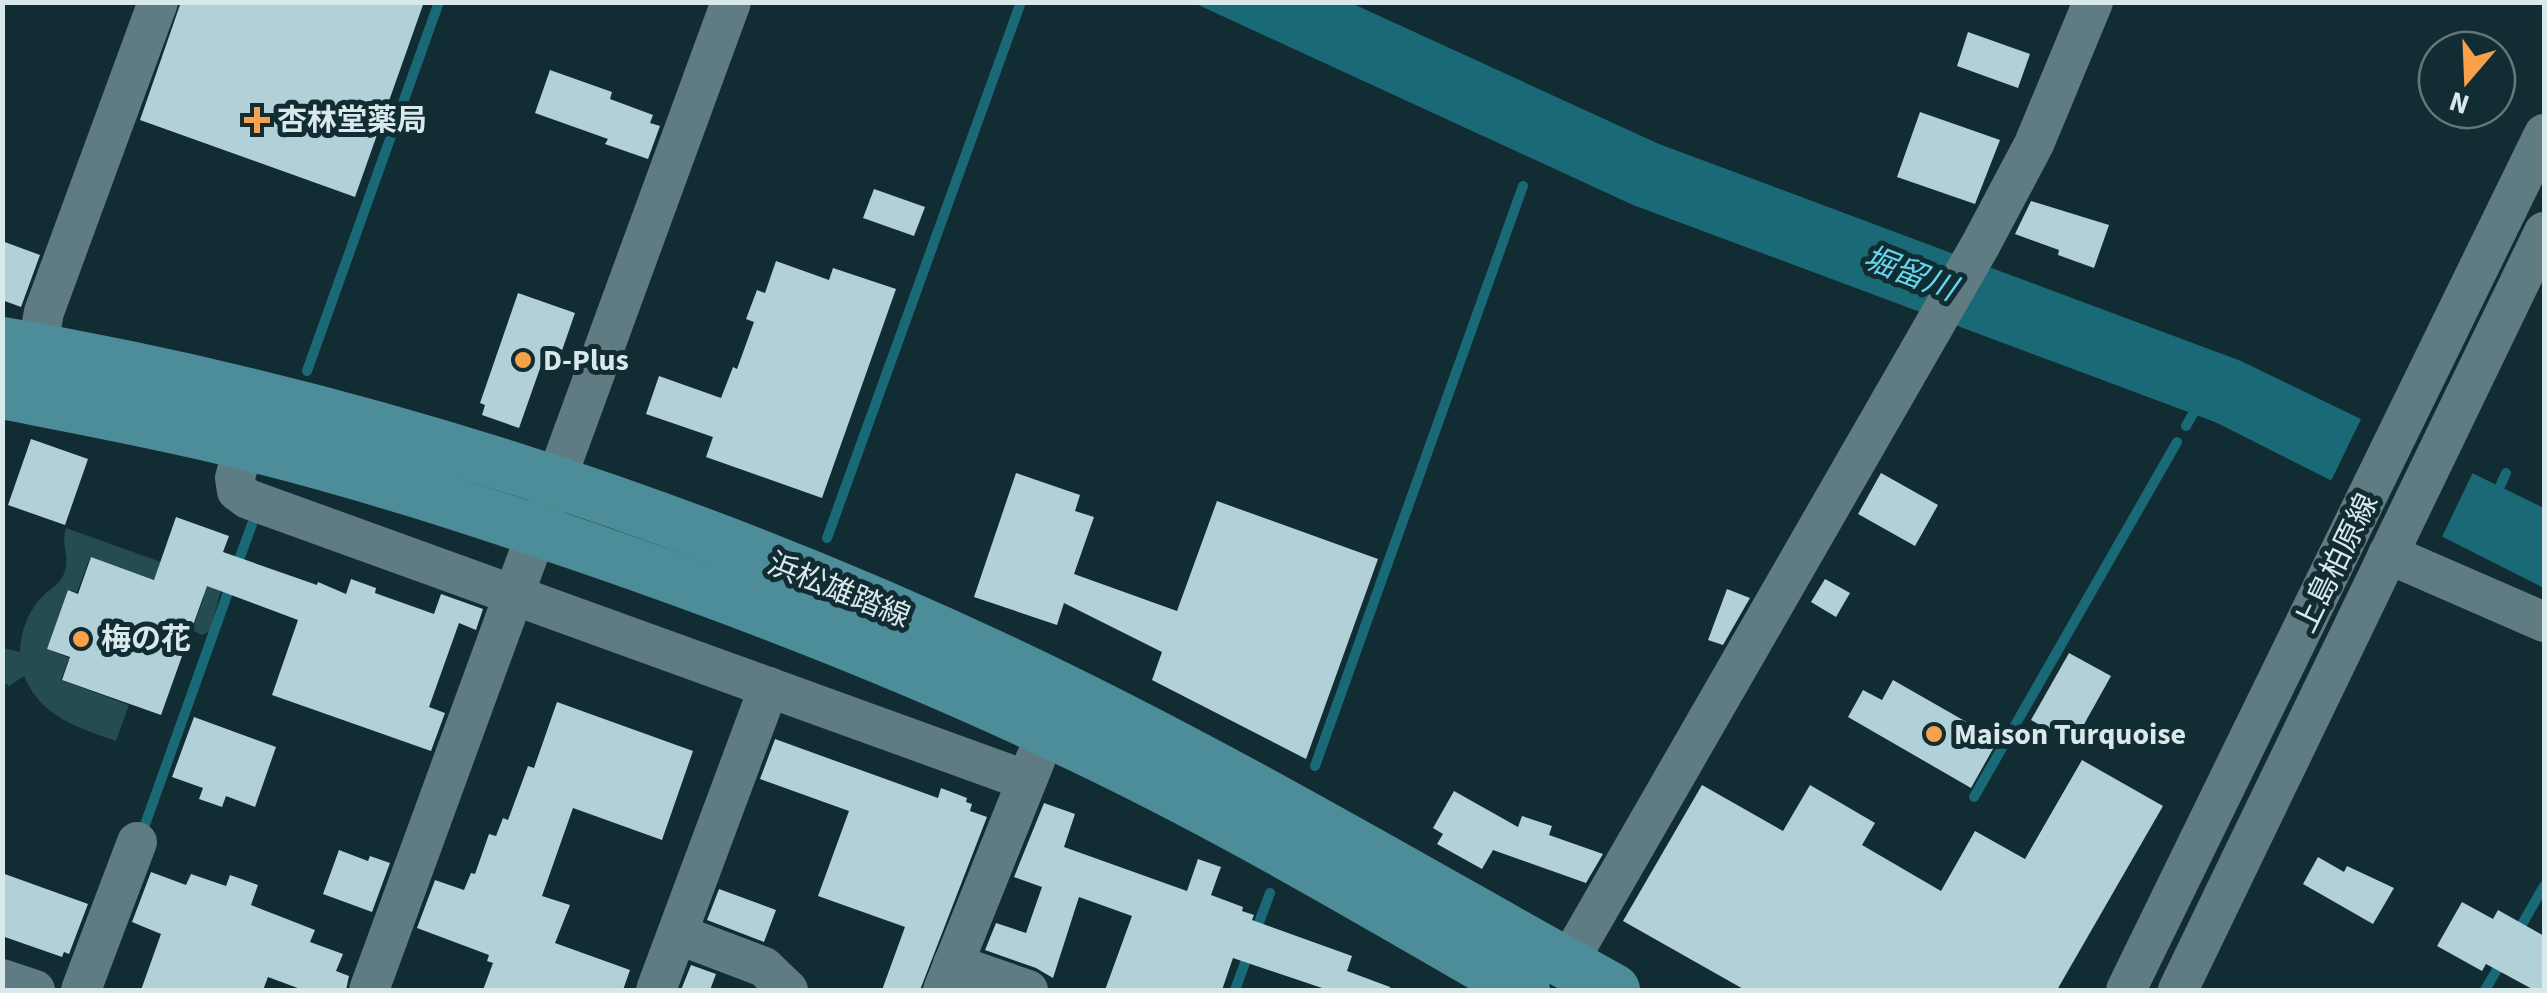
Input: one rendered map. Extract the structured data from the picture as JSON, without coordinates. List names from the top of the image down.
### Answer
{
  "streets": {
    "main road": ["浜松雄踏線"],
    "street": ["上島柏原線"]
  },
  "water": ["堀留川"],
  "places": {
    "health": ["杏林堂薬局"],
    "other": ["D-Plus", "梅の花", "Maison Turquoise"]
  },
  "north": "bottom"
}
